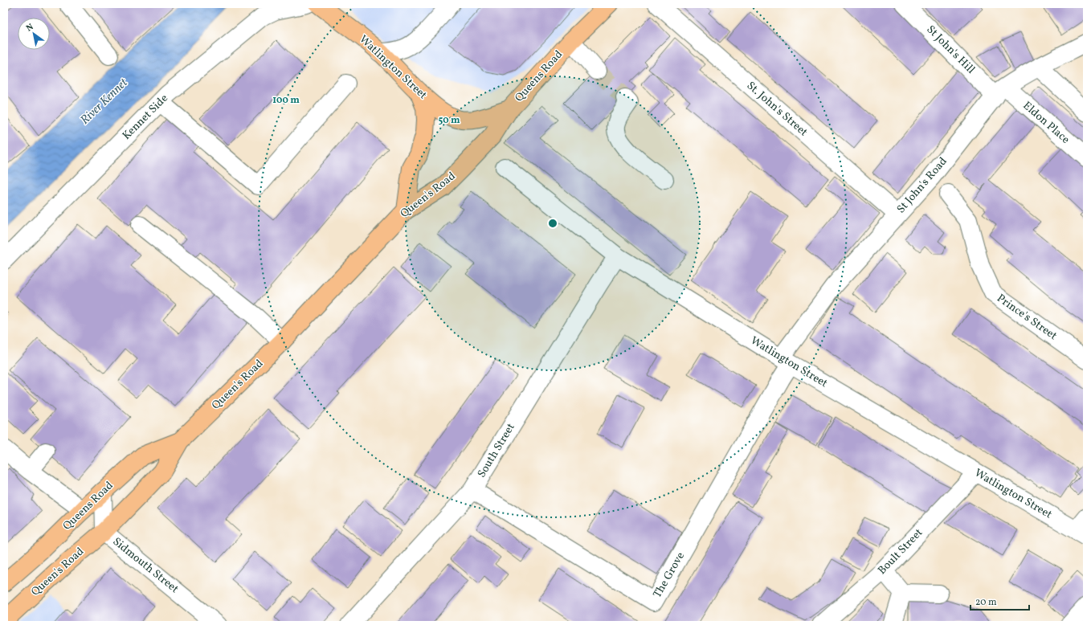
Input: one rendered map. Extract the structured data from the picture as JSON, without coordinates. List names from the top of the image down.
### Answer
{
  "streets": {
    "main road": ["Watlington Street", "Queens Road", "Queen's Road"],
    "street": [
      "St John's Hill",
      "St. John's Street",
      "Kennet Side",
      "Eldon Place",
      "St John's Road",
      "Prince's Street",
      "South Street",
      "Boult Street",
      "Sidmouth Street",
      "The Grove"
    ]
  },
  "crossings": [
    ["St John's Hill", "Eldon Place"],
    ["St John's Hill", "St John's Road"],
    ["Watlington Street", "Queens Road"],
    ["Watlington Street", "St John's Road"],
    ["Watlington Street", "South Street"],
    ["Watlington Street", "Boult Street"],
    ["Watlington Street", "The Grove"],
    ["Queens Road", "Queen's Road"],
    ["Queens Road", "Sidmouth Street"],
    ["St. John's Street", "St John's Road"],
    ["Eldon Place", "St John's Road"],
    ["St John's Road", "The Grove"],
    ["Queen's Road", "Sidmouth Street"],
    ["South Street", "The Grove"]
  ],
  "water": ["River Kennet"],
  "scale_bar": "20 m",
  "north": "top left",
  "rings": ["100 m", "50 m"]
}
